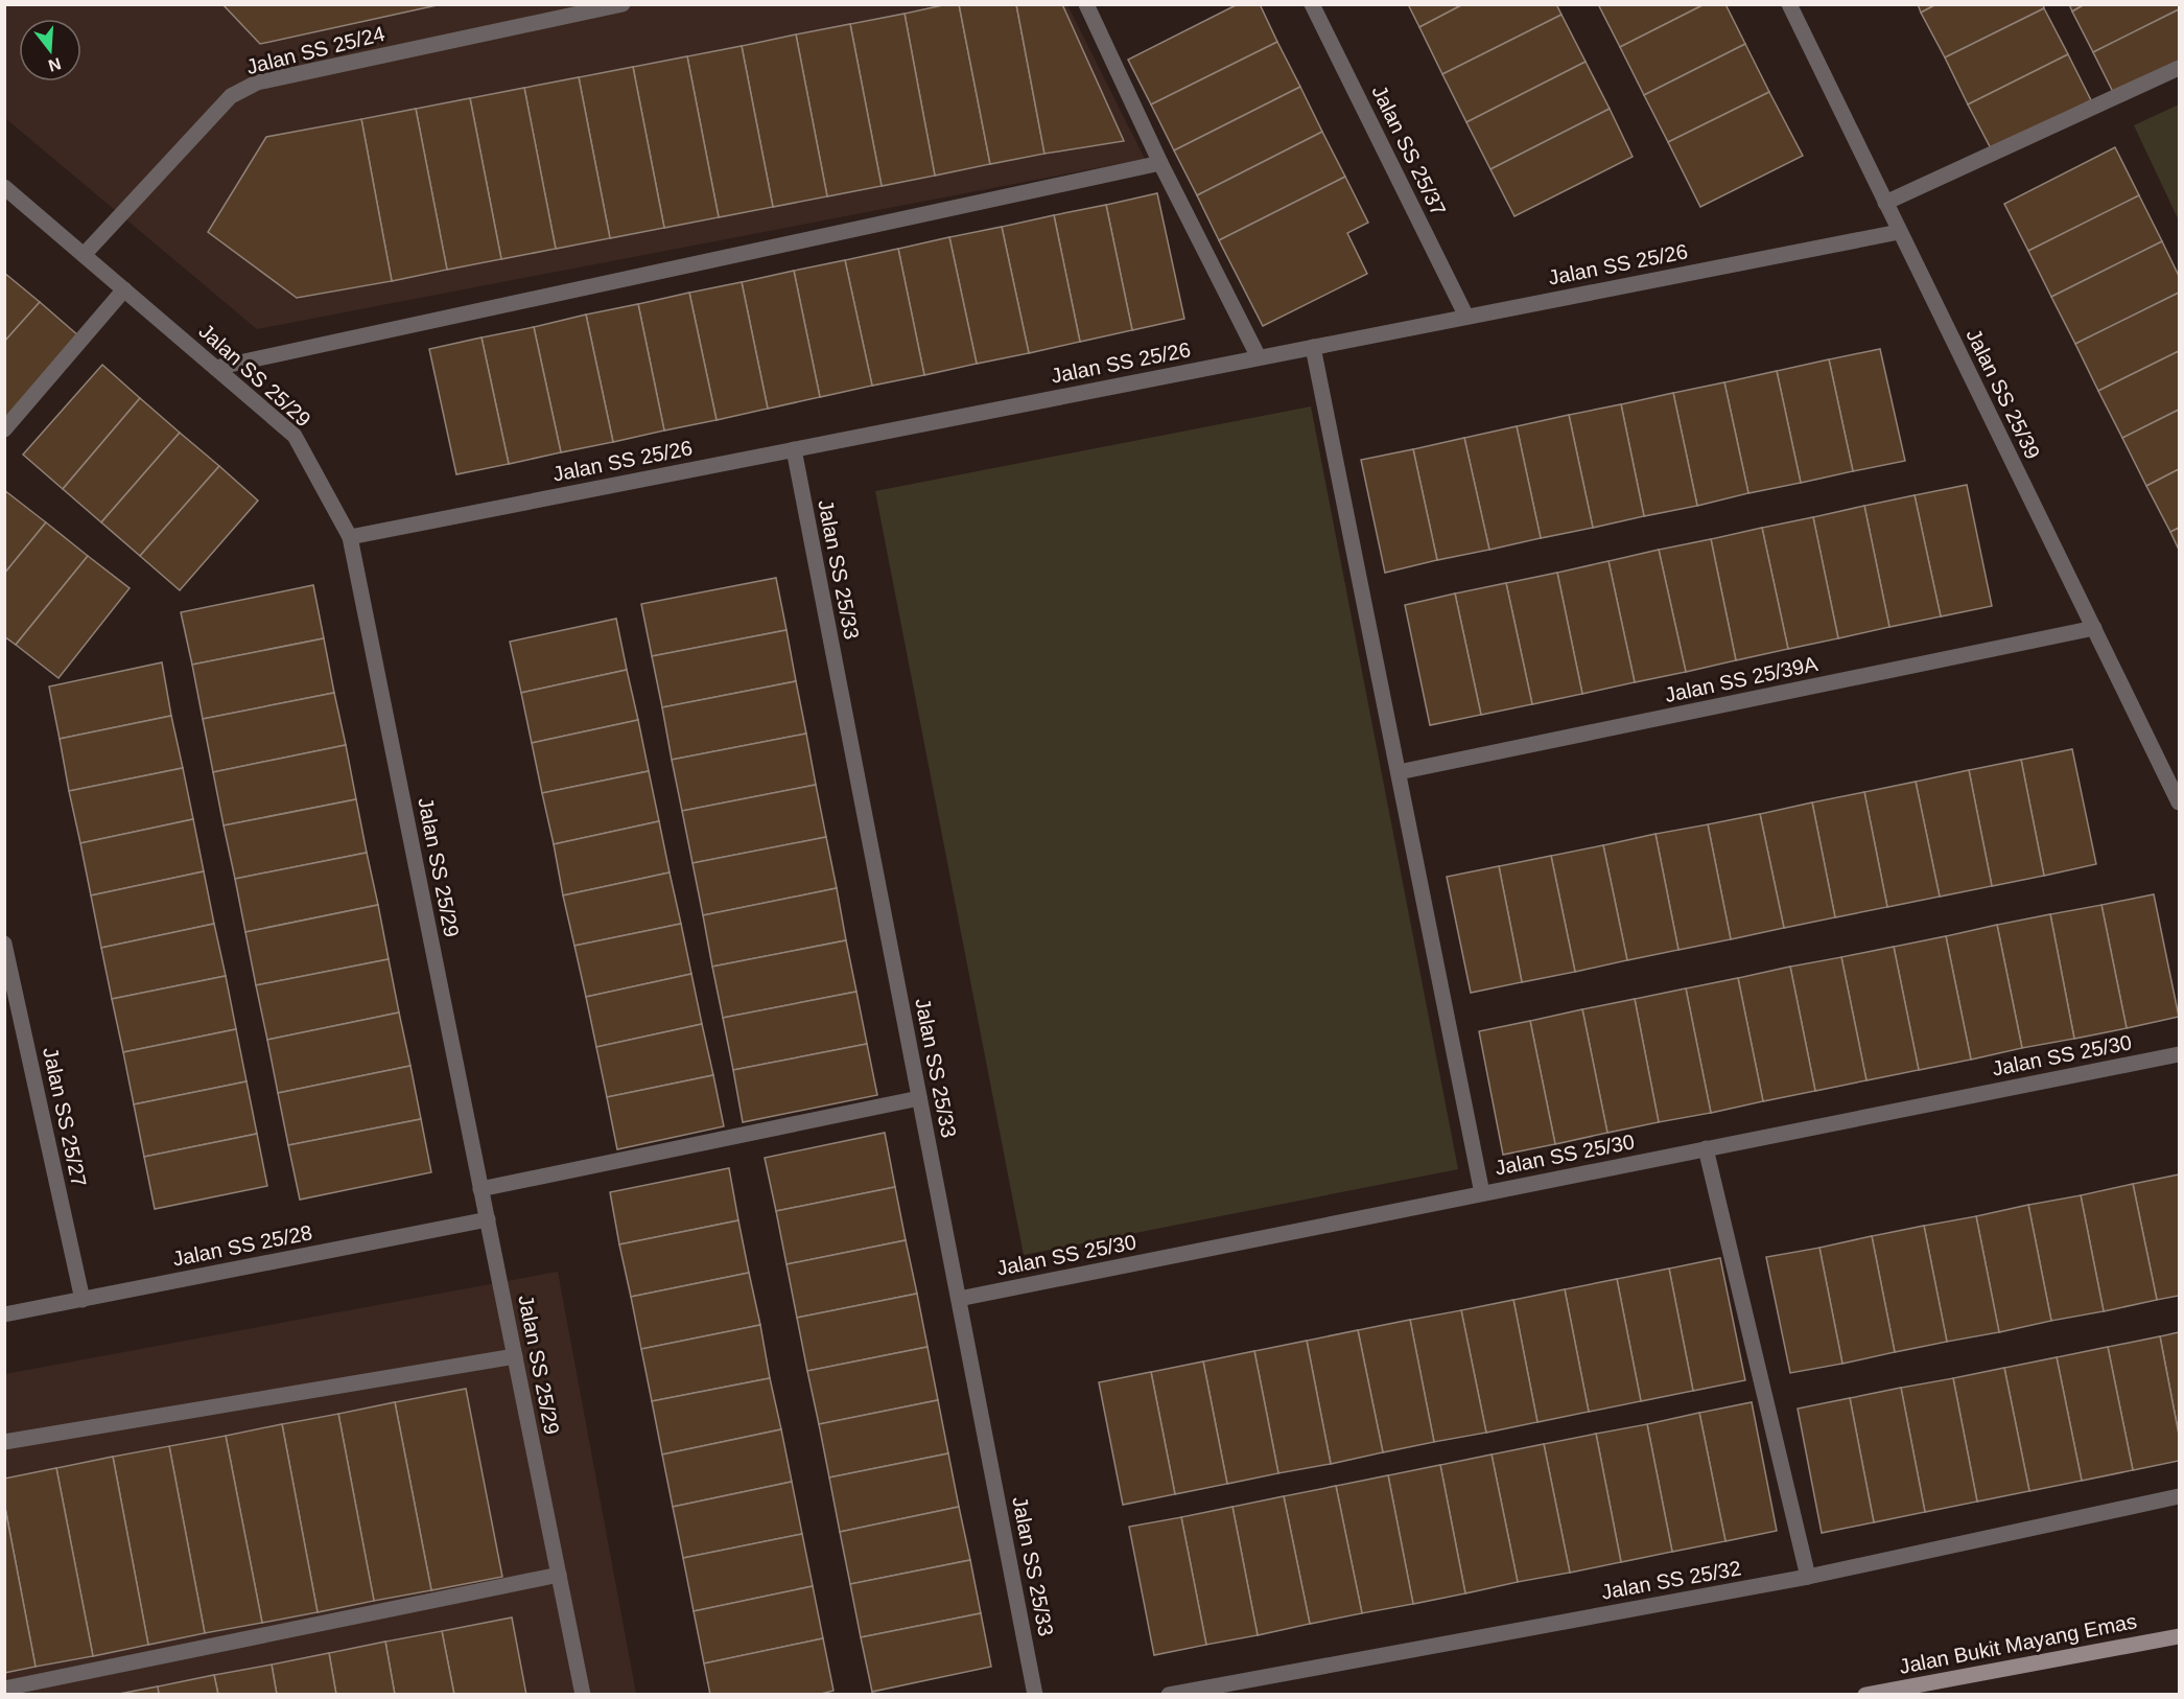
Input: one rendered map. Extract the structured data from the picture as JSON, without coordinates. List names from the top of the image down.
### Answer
{
  "streets": {
    "main road": ["Jalan Bukit Mayang Emas"],
    "street": [
      "Jalan SS 25/24",
      "Jalan SS 25/37",
      "Jalan SS 25/26",
      "Jalan SS 25/29",
      "Jalan SS 25/39",
      "Jalan SS 25/33",
      "Jalan SS 25/39A",
      "Jalan SS 25/30",
      "Jalan SS 25/27",
      "Jalan SS 25/28",
      "Jalan SS 25/32"
    ]
  },
  "crossings": [
    ["Jalan SS 25/24", "Jalan SS 25/29"],
    ["Jalan SS 25/37", "Jalan SS 25/26"],
    ["Jalan SS 25/26", "Jalan SS 25/29"],
    ["Jalan SS 25/26", "Jalan SS 25/39"],
    ["Jalan SS 25/26", "Jalan SS 25/33"],
    ["Jalan SS 25/29", "Jalan SS 25/28"],
    ["Jalan SS 25/39", "Jalan SS 25/39A"],
    ["Jalan SS 25/33", "Jalan SS 25/30"],
    ["Jalan SS 25/27", "Jalan SS 25/28"]
  ],
  "north": "bottom"
}
